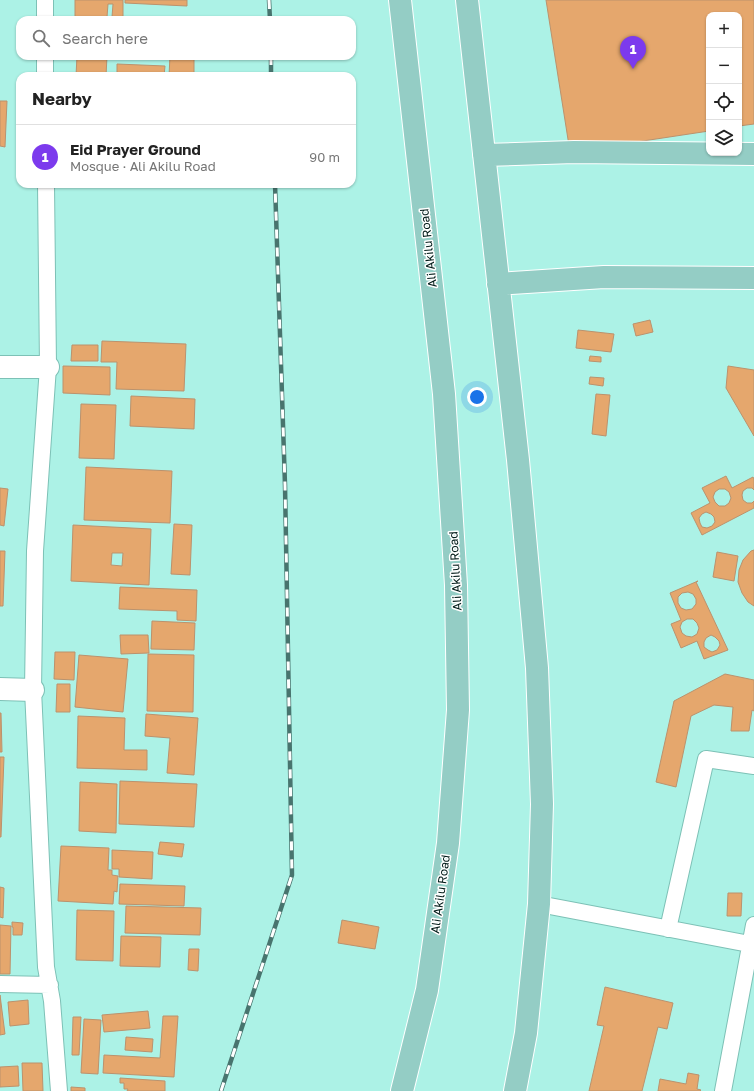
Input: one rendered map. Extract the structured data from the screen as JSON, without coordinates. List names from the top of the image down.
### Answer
{
  "streets": {
    "main road": ["Ali Akilu Road"]
  },
  "page": {
    "map_buttons": ["+", "−"],
    "search": "Search here",
    "pins": "1",
    "heading": "Nearby",
    "list": [
      {
        "mark": "1",
        "name": "Eid Prayer Ground",
        "note": "Mosque · Ali Akilu Road",
        "value": "90 m"
      }
    ]
  }
}
